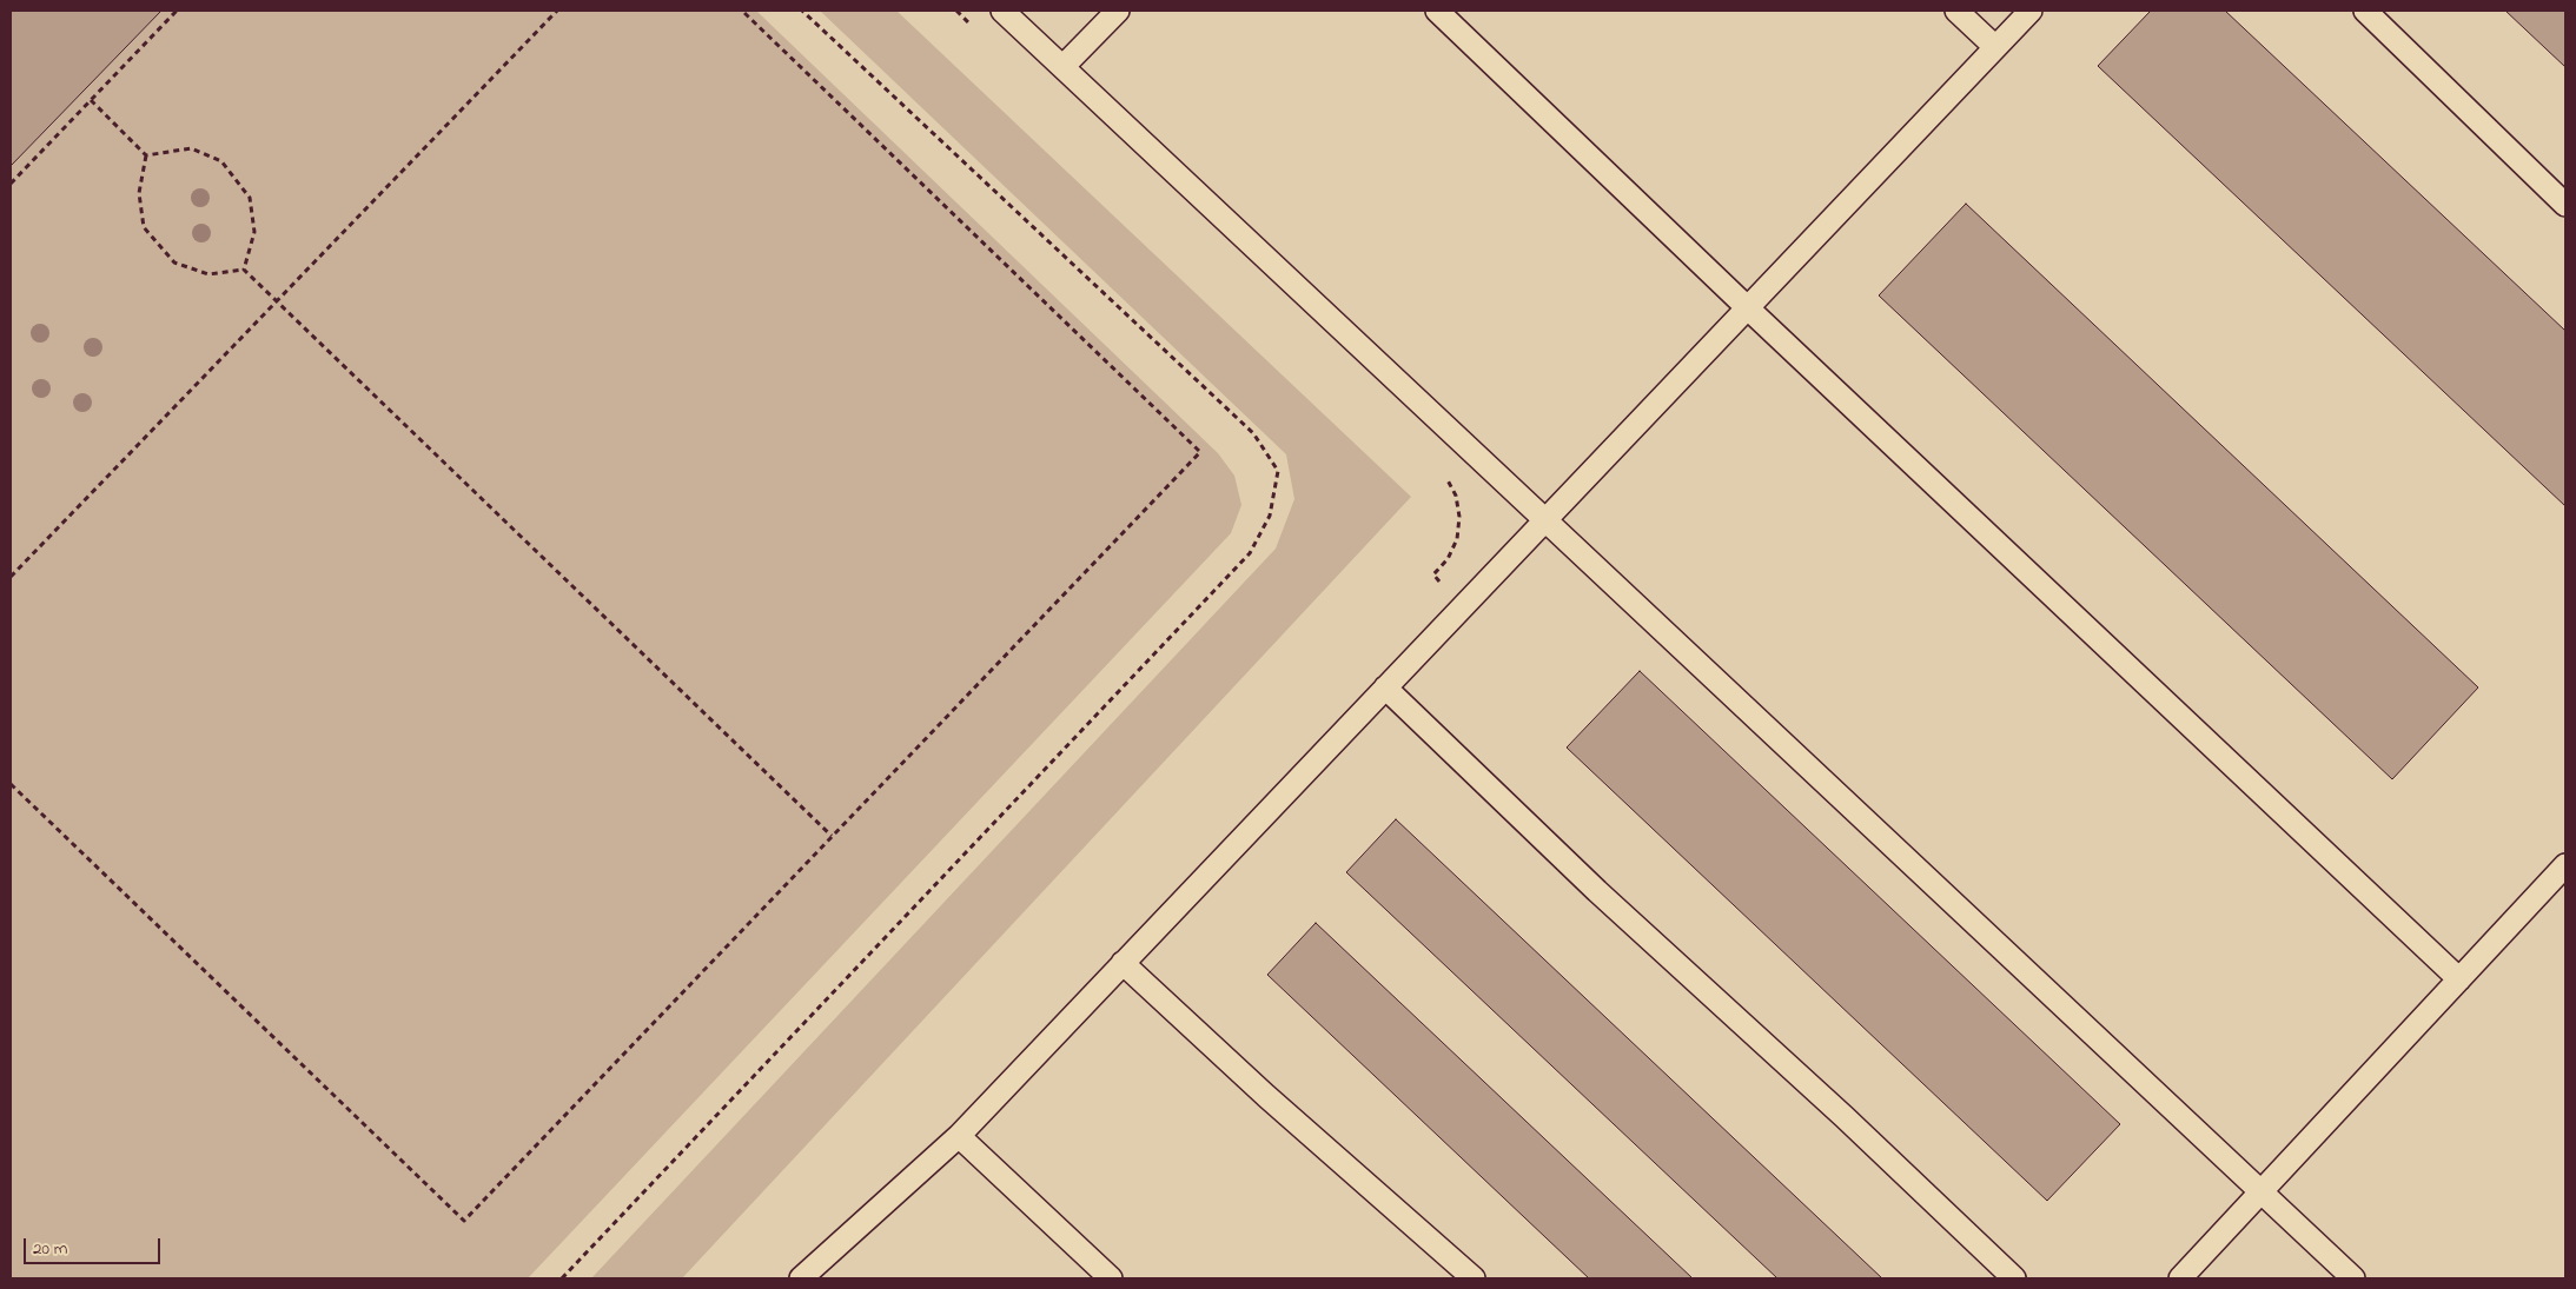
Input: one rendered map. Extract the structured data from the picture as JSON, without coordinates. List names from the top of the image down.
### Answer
{
  "scale_bar": "20 m"
}
